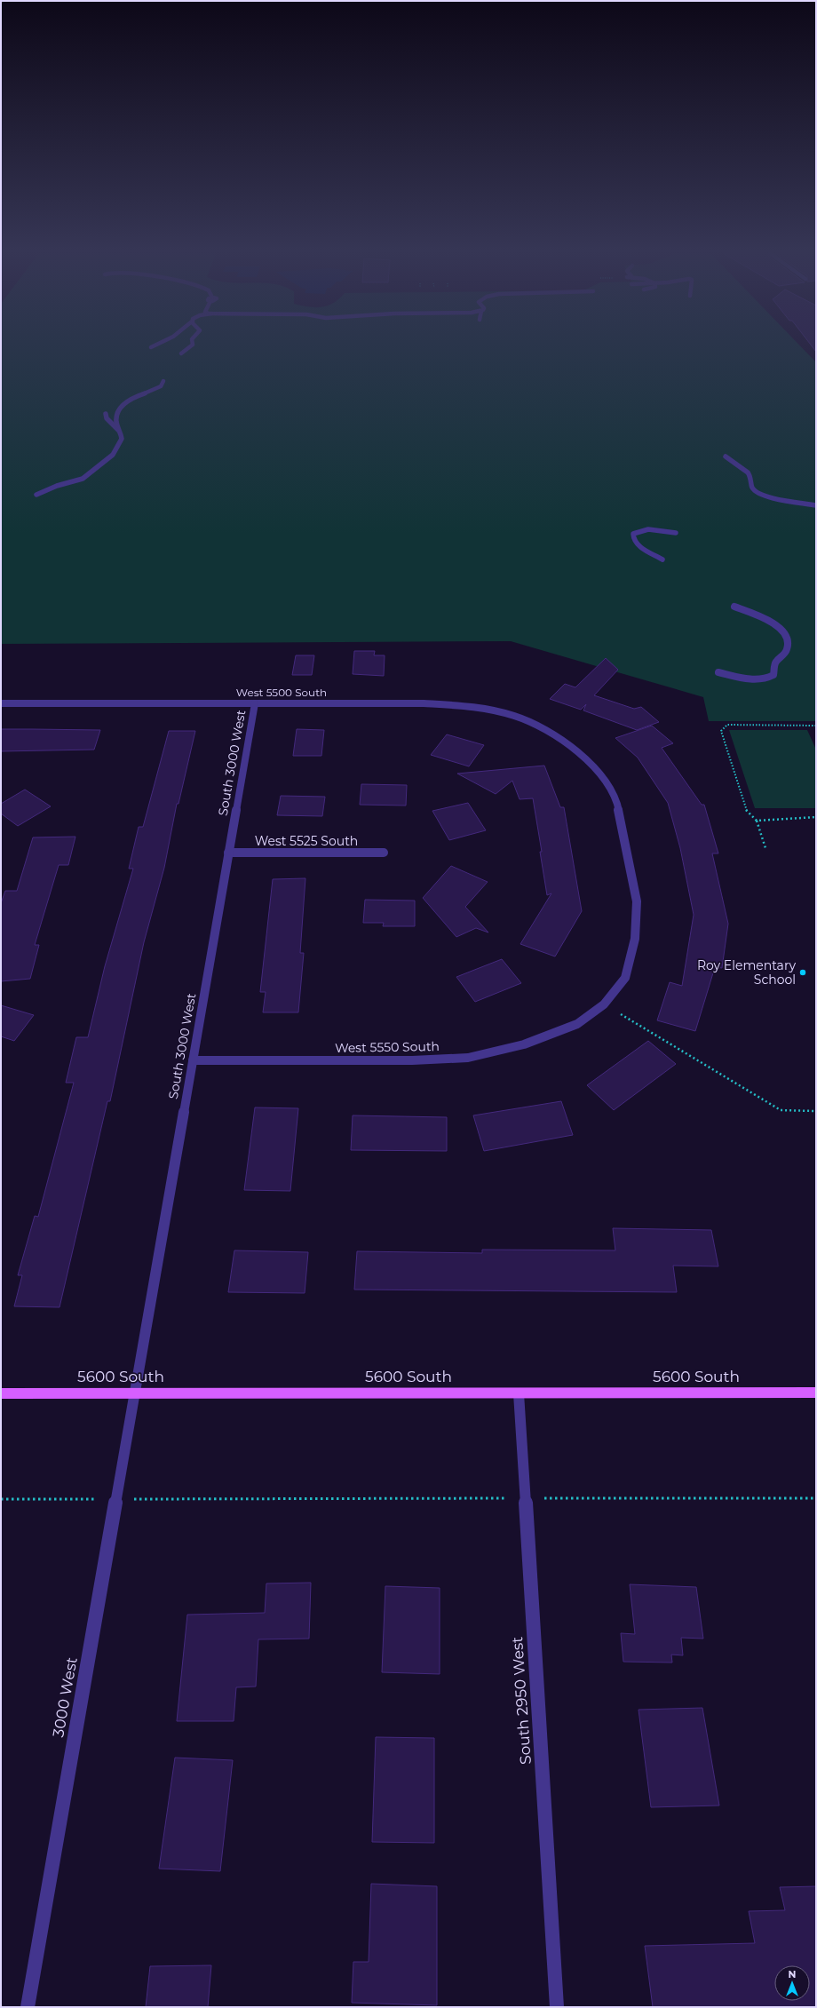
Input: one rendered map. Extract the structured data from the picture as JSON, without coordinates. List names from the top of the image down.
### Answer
{
  "streets": {
    "main road": ["5600 South"],
    "street": [
      "West 5500 South",
      "South 3000 West",
      "West 5525 South",
      "West 5550 South",
      "3000 West",
      "South 2950 West"
    ]
  },
  "crossings": [
    ["West 5500 South", "South 3000 West"],
    ["West 5500 South", "West 5550 South"],
    ["South 3000 West", "West 5525 South"],
    ["South 3000 West", "West 5550 South"],
    ["South 3000 West", "5600 South"],
    ["South 3000 West", "3000 West"],
    ["5600 South", "3000 West"],
    ["5600 South", "South 2950 West"]
  ],
  "places": ["Roy Elementary School"],
  "north": "top"
}
